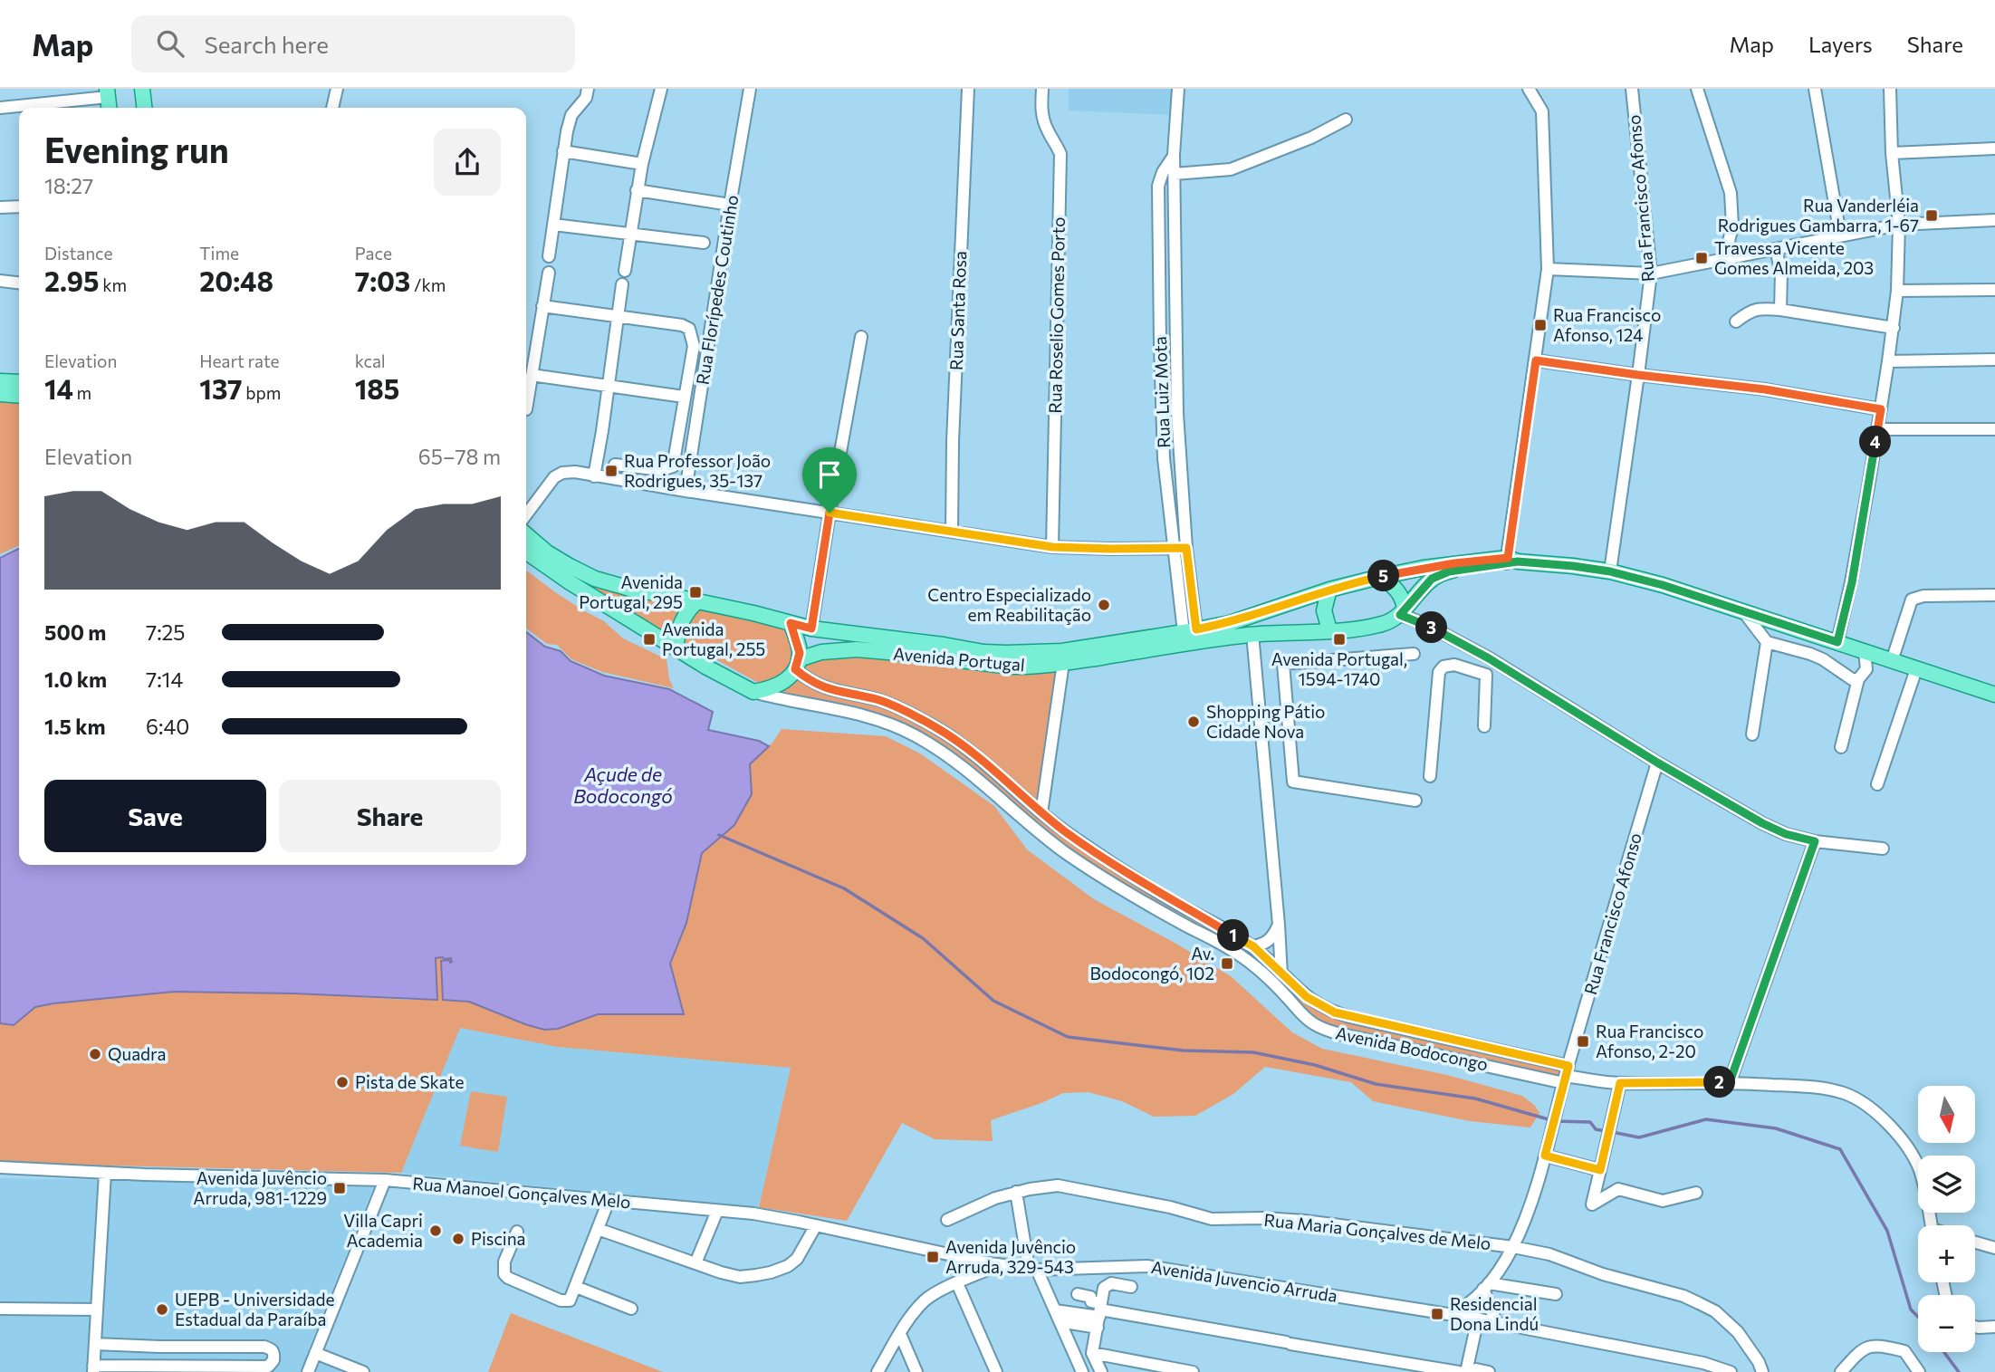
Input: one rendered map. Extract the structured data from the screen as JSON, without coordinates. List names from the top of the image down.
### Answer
{
  "streets": {
    "main road": ["Avenida Portugal"],
    "street": [
      "Rua Francisco Afonso",
      "Rua Florípedes Coutinho",
      "Rua Santa Rosa",
      "Rua Roselio Gomes Porto",
      "Rua Luiz Mota",
      "Avenida Bodocongo",
      "Rua Manoel Gonçalves Melo",
      "Rua Maria Gonçalves de Melo",
      "Avenida Juvencio Arruda"
    ]
  },
  "crossings": [
    ["Rua Francisco Afonso", "Avenida Bodocongo"],
    ["Rua Francisco Afonso", "Rua Maria Gonçalves de Melo"],
    ["Rua Francisco Afonso", "Avenida Juvencio Arruda"],
    ["Rua Luiz Mota", "Avenida Portugal"],
    ["Avenida Portugal", "Avenida Bodocongo"],
    ["Rua Manoel Gonçalves Melo", "Avenida Juvencio Arruda"]
  ],
  "water": ["Açude de Bodocongó"],
  "places": {
    "transit": [
      "Rua Vanderléia Rodrigues Gambarra, 1-67",
      "Travessa Vicente Gomes Almeida, 203",
      "Rua Francisco Afonso, 124",
      "Rua Professor João Rodrigues, 35-137",
      "Avenida Portugal, 295",
      "Avenida Portugal, 255",
      "Avenida Portugal, 1594-1740",
      "Av. Bodocongó, 102",
      "Rua Francisco Afonso, 2-20",
      "Avenida Juvêncio Arruda, 981-1229",
      "Avenida Juvêncio Arruda, 329-543",
      "Residencial Dona Lindú"
    ],
    "other": [
      "Centro Especializado em Reabilitação",
      "Shopping Pátio Cidade Nova",
      "Quadra",
      "Pista de Skate",
      "Villa Capri Academia",
      "Piscina",
      "UEPB - Universidade Estadual da Paraíba"
    ]
  },
  "north": "bottom",
  "page": {
    "header": "Map",
    "search": "Search here",
    "nav": ["Map", "Layers", "Share"],
    "heading": ["Evening run", "18:27"],
    "stats": [
      ["Distance", "2.95 km"],
      ["Time", "20:48"],
      ["Pace", "7:03 /km"],
      ["Elevation", "14 m"],
      ["Heart rate", "137 bpm"],
      ["kcal", "185"]
    ],
    "pins": [
      "4",
      "5",
      "3",
      "1",
      "2"
    ],
    "chart": ["Elevation", "65–78 m"],
    "list": [
      {
        "name": "500 m",
        "note": "7:25"
      },
      {
        "name": "1.0 km",
        "note": "7:14"
      },
      {
        "name": "1.5 km",
        "note": "6:40"
      }
    ],
    "buttons": ["Save", "Share"],
    "map_buttons": ["+", "−"]
  }
}
